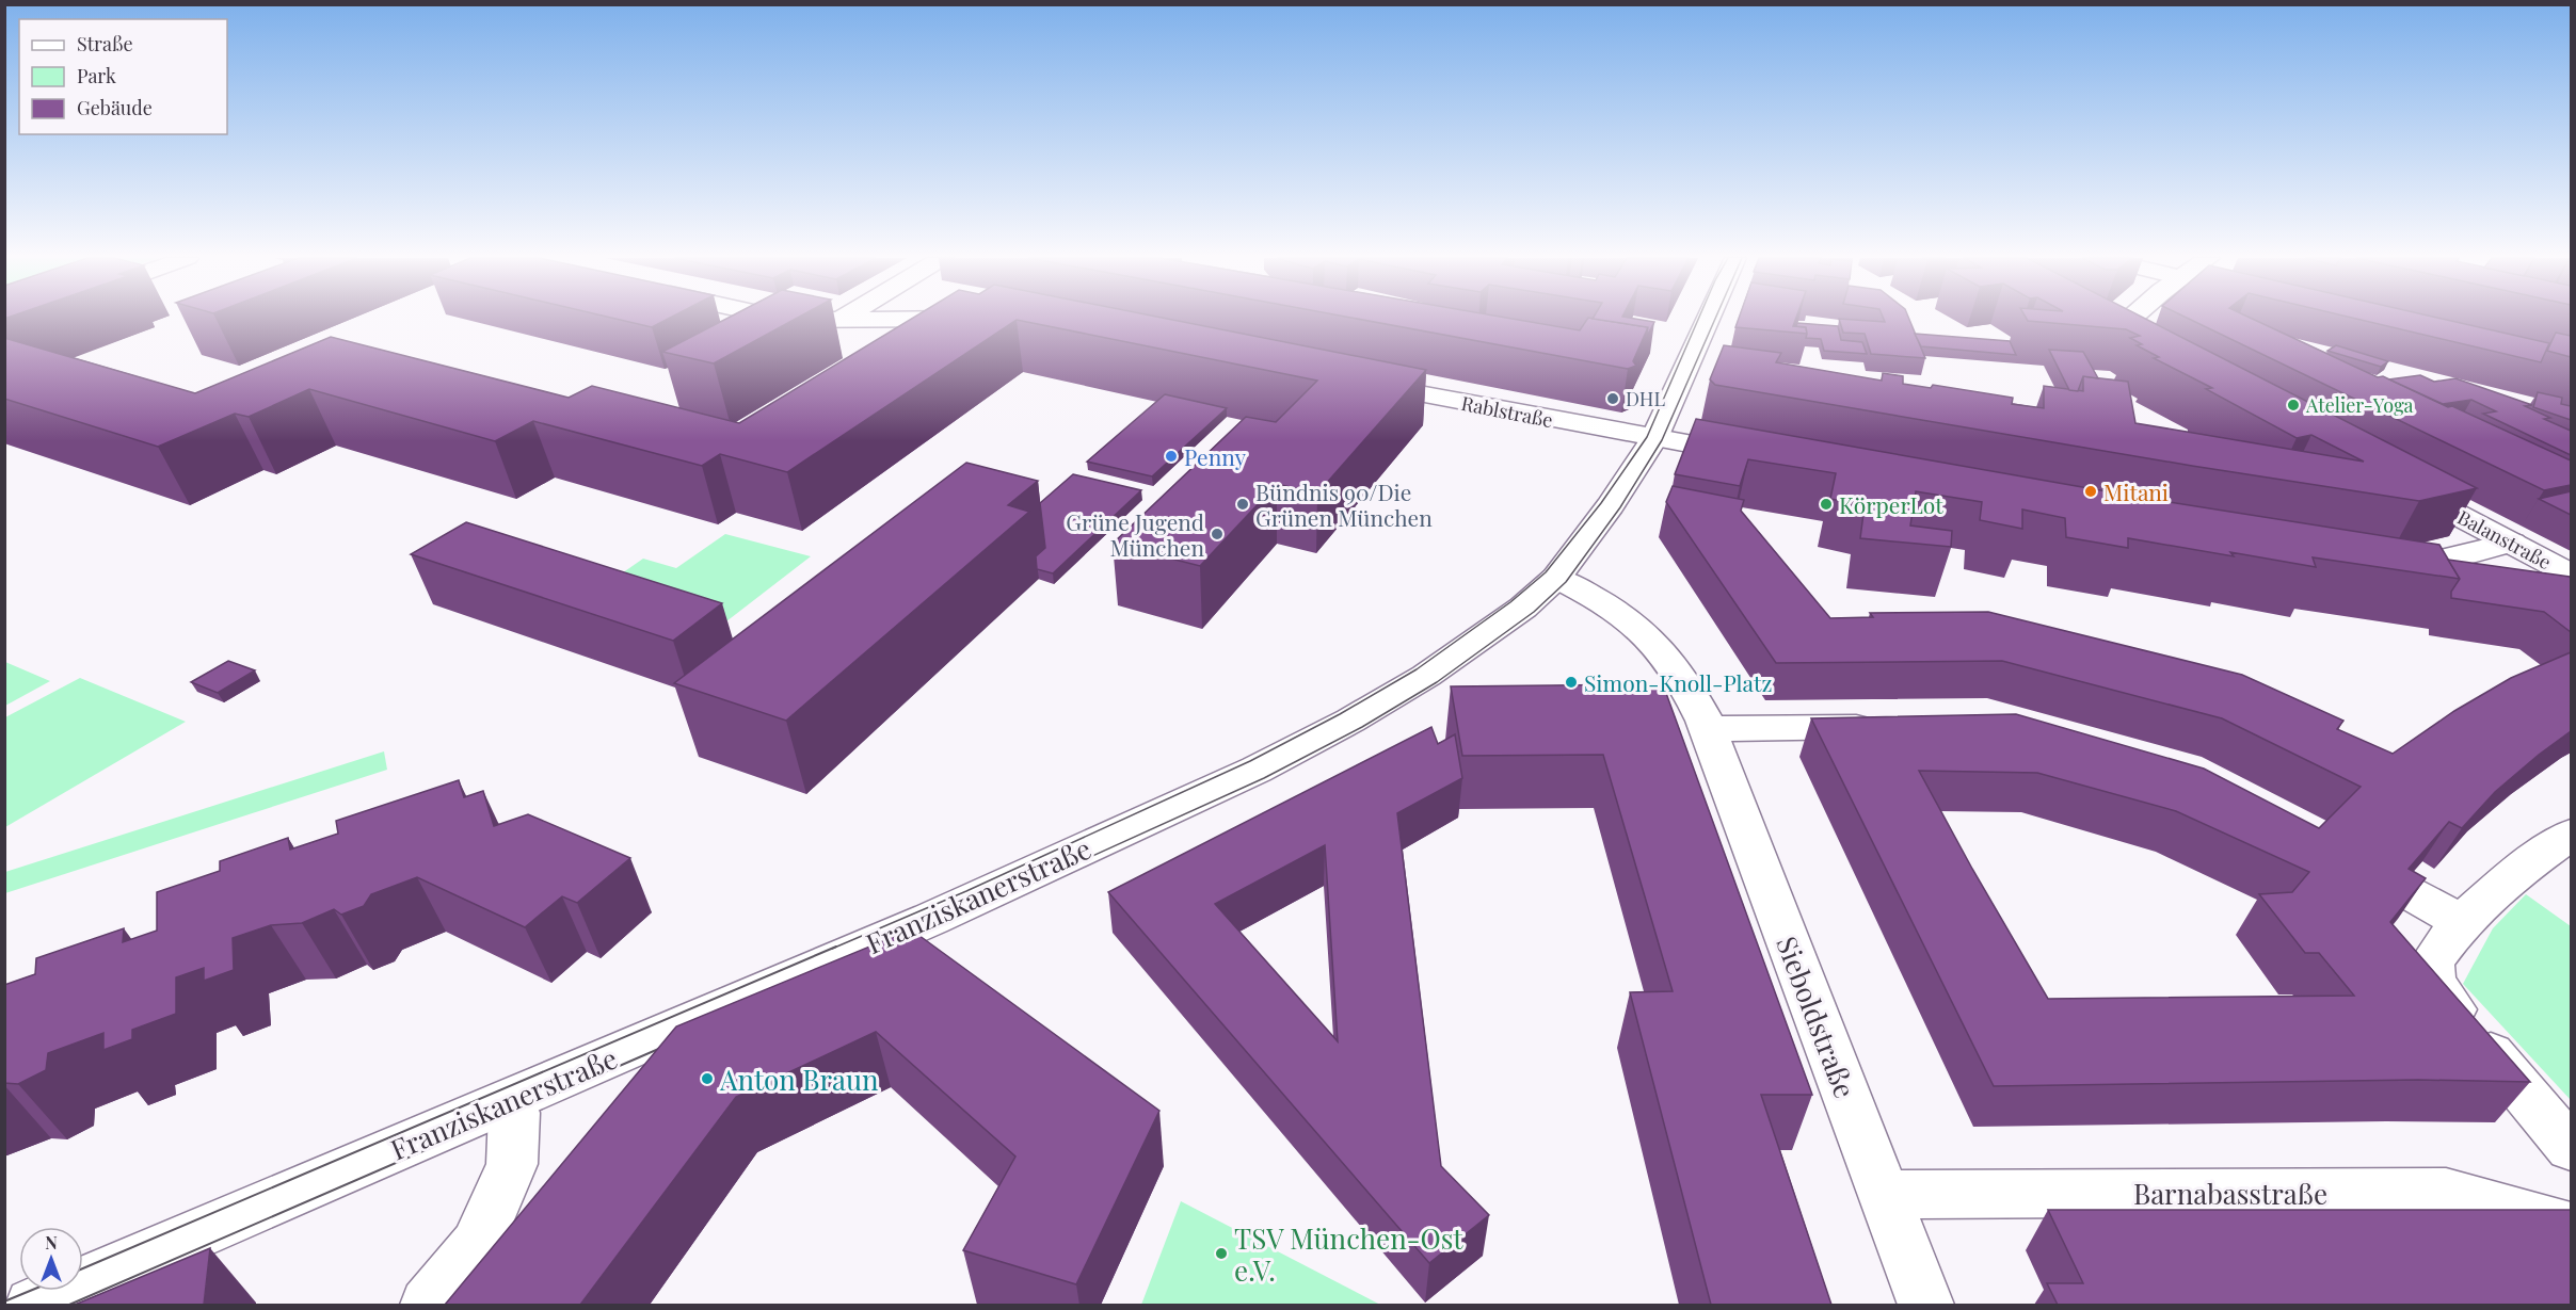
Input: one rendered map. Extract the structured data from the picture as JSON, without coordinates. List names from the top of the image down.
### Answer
{
  "streets": {
    "street": [
      "Rablstraße",
      "Balanstraße",
      "Franziskanerstraße",
      "Sieboldstraße",
      "Barnabasstraße"
    ]
  },
  "crossings": [
    ["Rablstraße", "Franziskanerstraße"],
    ["Sieboldstraße", "Barnabasstraße"]
  ],
  "places": [
    "DHL",
    "Atelier-Yoga",
    "Penny",
    "Mitani",
    "Bündnis 90/Die Grünen München",
    "KörperLot",
    "Grüne Jugend München",
    "Simon-Knoll-Platz",
    "Anton Braun",
    "TSV München-Ost e.V."
  ],
  "legend": ["Straße", "Park", "Gebäude"],
  "north": "top"
}
